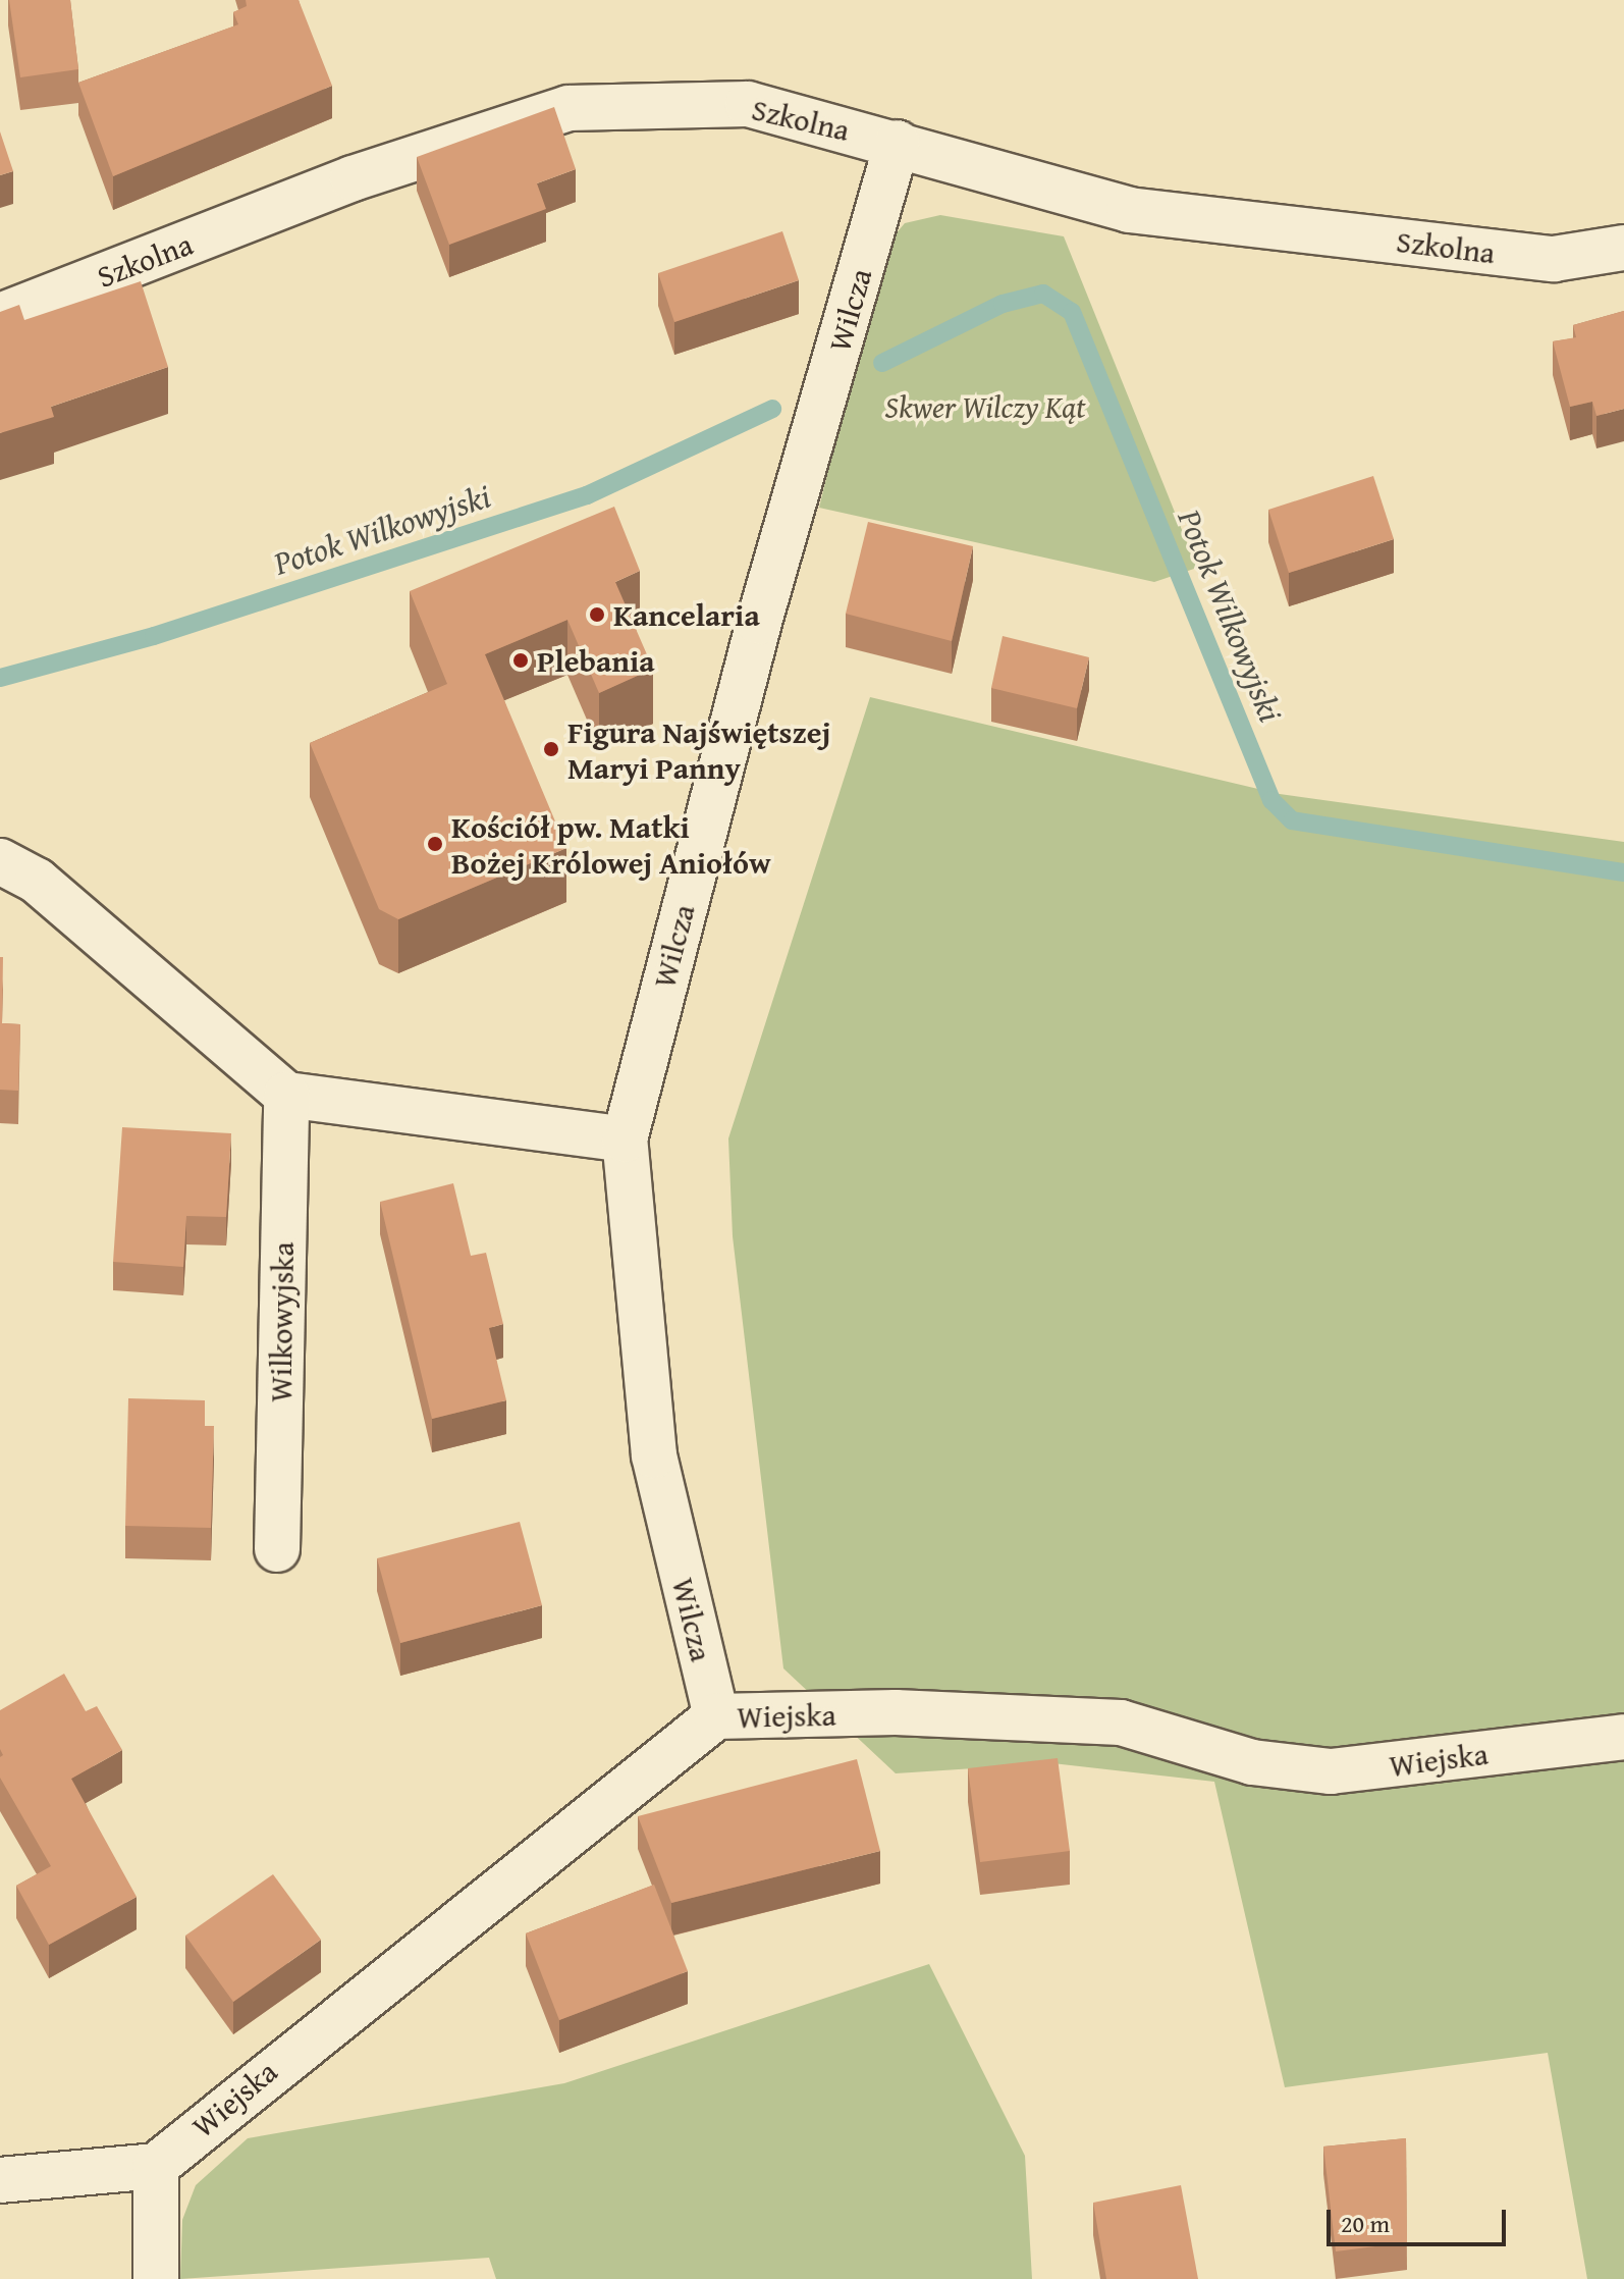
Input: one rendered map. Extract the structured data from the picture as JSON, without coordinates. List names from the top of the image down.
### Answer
{
  "streets": {
    "street": [
      "Szkolna",
      "Wilcza",
      "Wilkowyjska",
      "Wiejska"
    ]
  },
  "crossings": [
    ["Szkolna", "Wilcza"],
    ["Wilcza", "Wiejska"]
  ],
  "water": ["Potok Wilkowyjski"],
  "parks": ["Skwer Wilczy Kąt"],
  "places": [
    "Kancelaria",
    "Plebania",
    "Figura Najświętszej Maryi Panny",
    "Kościół pw. Matki Bożej Królowej Aniołów"
  ],
  "scale_bar": "20 m"
}
